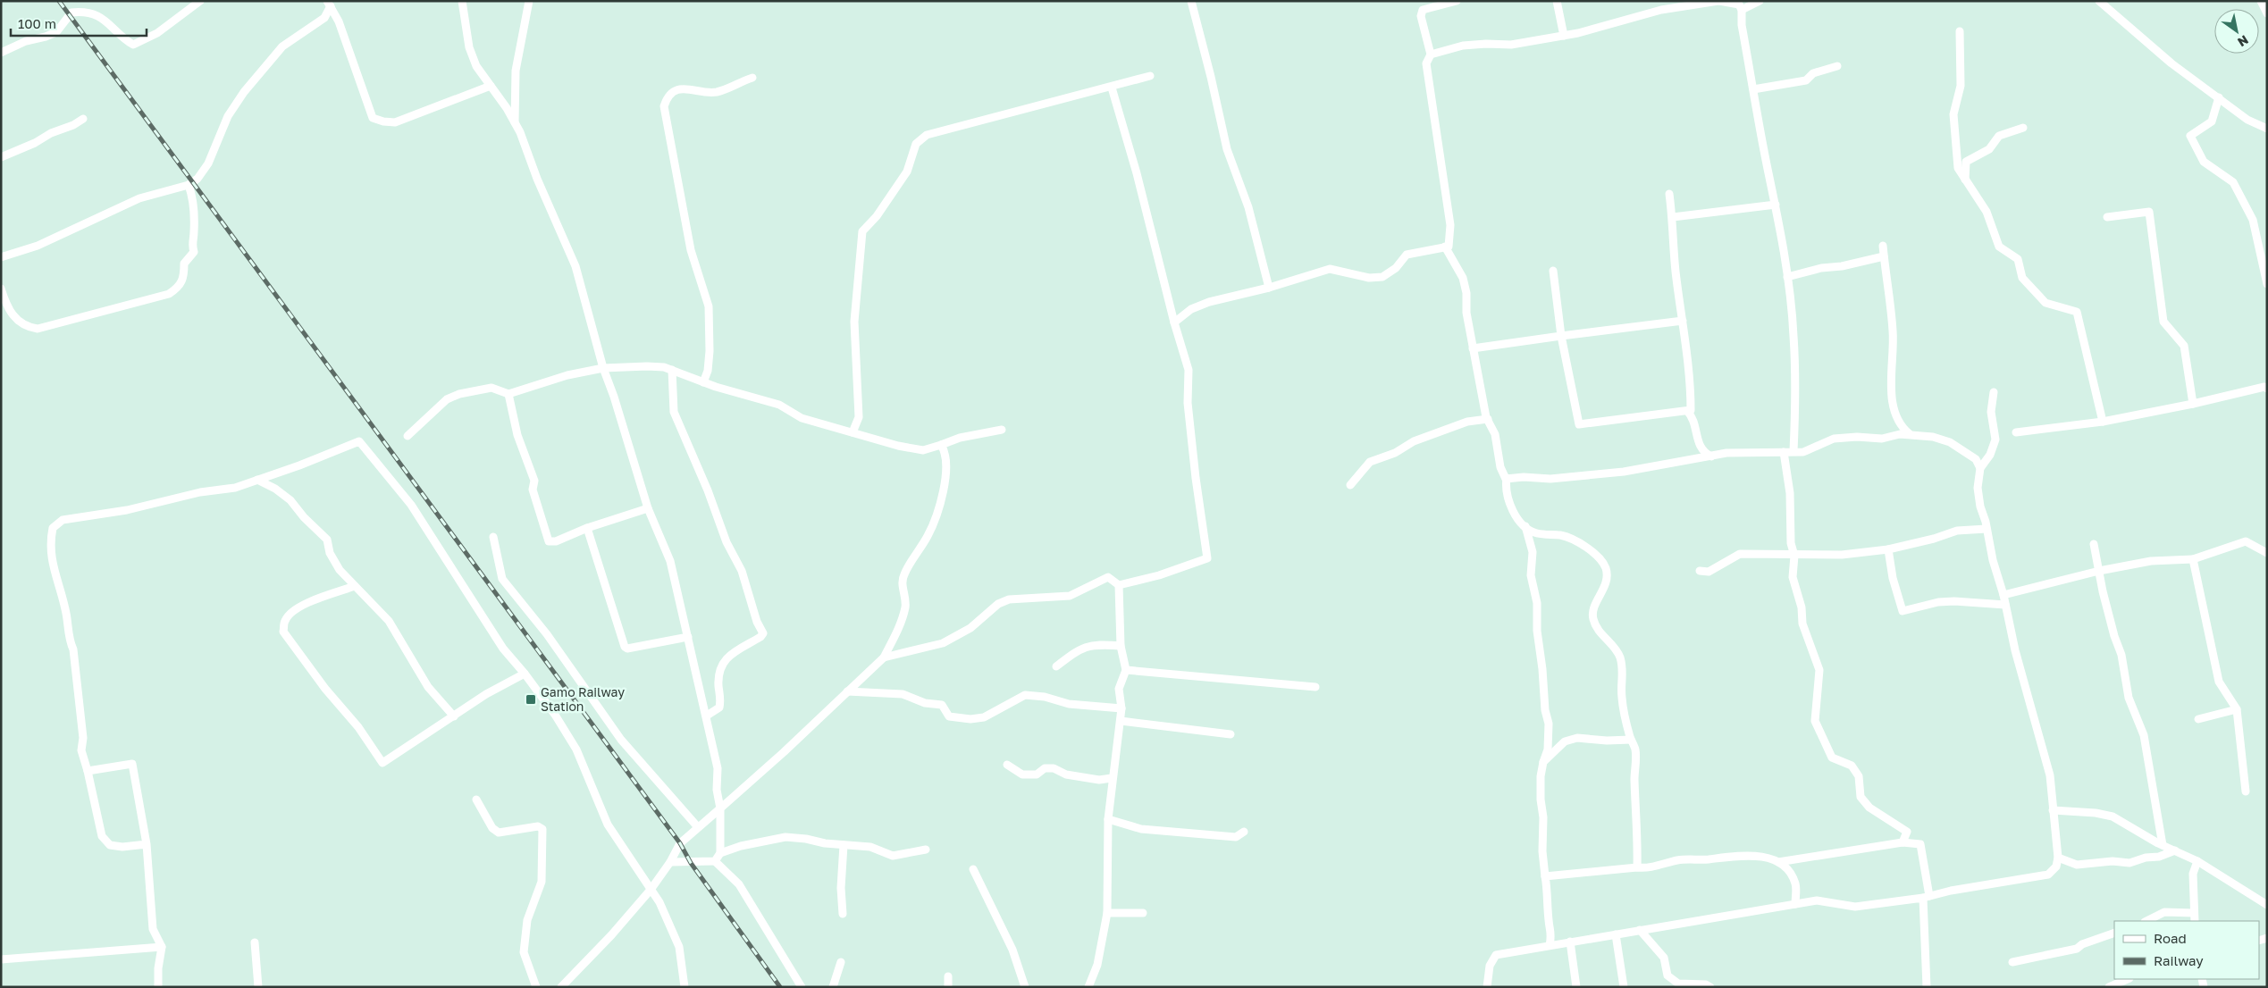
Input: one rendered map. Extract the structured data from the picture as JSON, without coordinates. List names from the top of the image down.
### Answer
{
  "places": {
    "transit": ["Gamo Railway Station"]
  },
  "legend": ["Road", "Railway"],
  "scale_bar": "100 m",
  "north": "bottom right"
}
